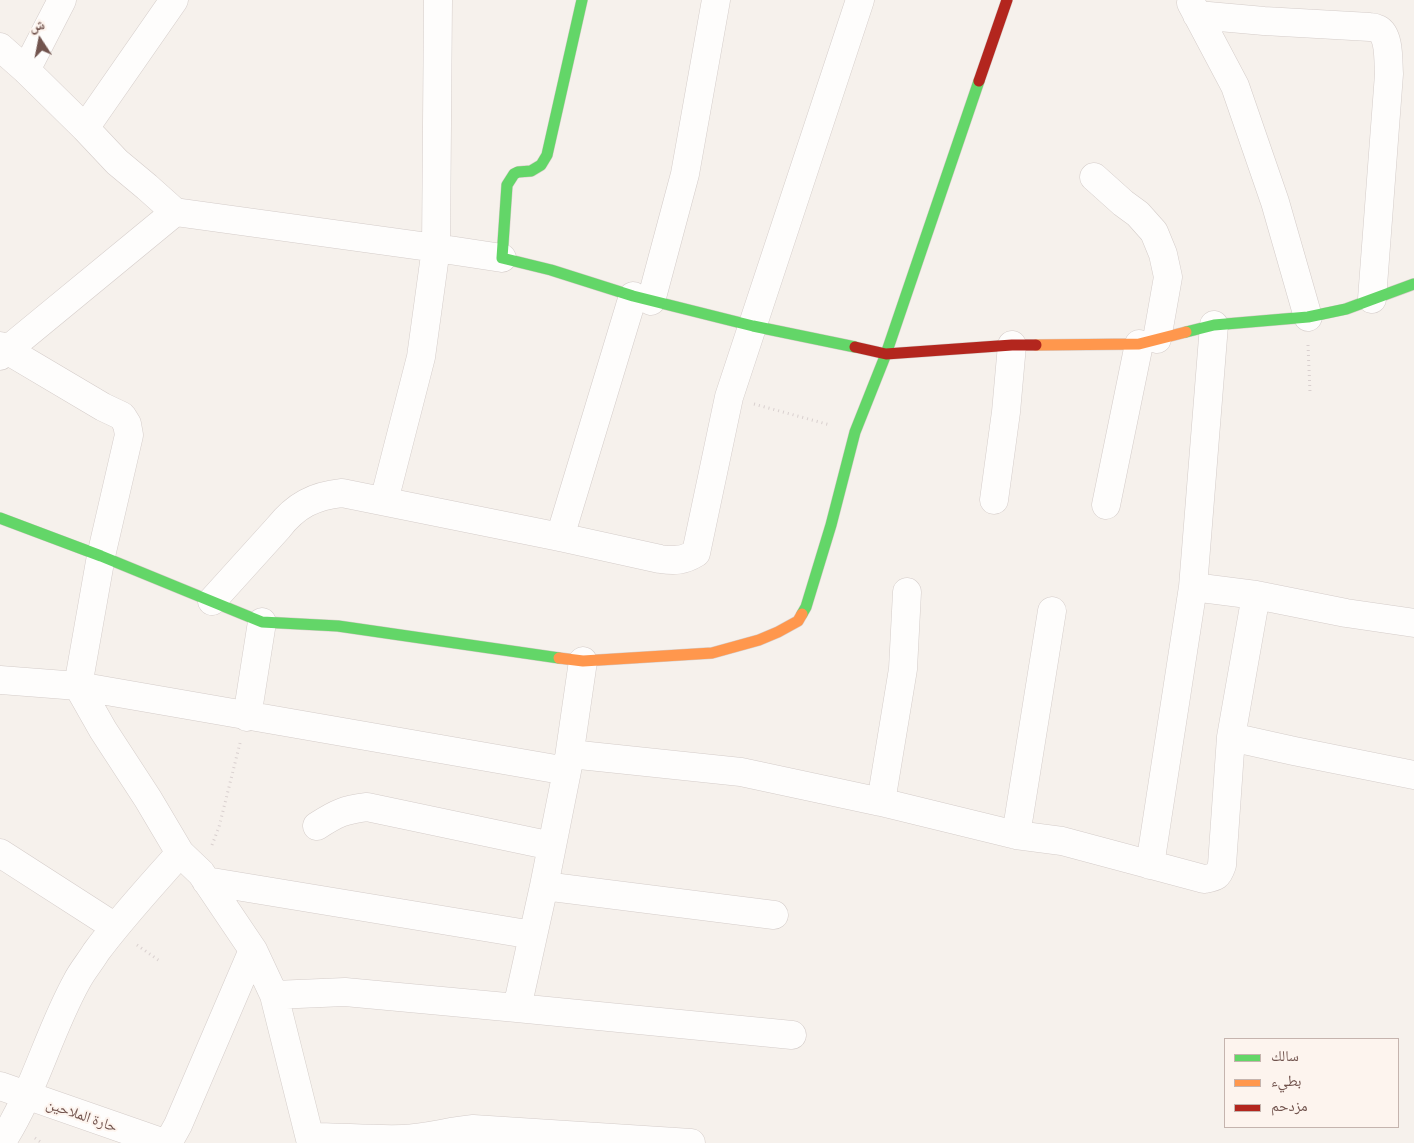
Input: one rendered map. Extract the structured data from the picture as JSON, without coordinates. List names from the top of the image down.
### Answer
{
  "streets": {
    "street": ["حارة الملاحين"]
  },
  "legend": ["سالك", "بطيء", "مزدحم"],
  "north": "top"
}
